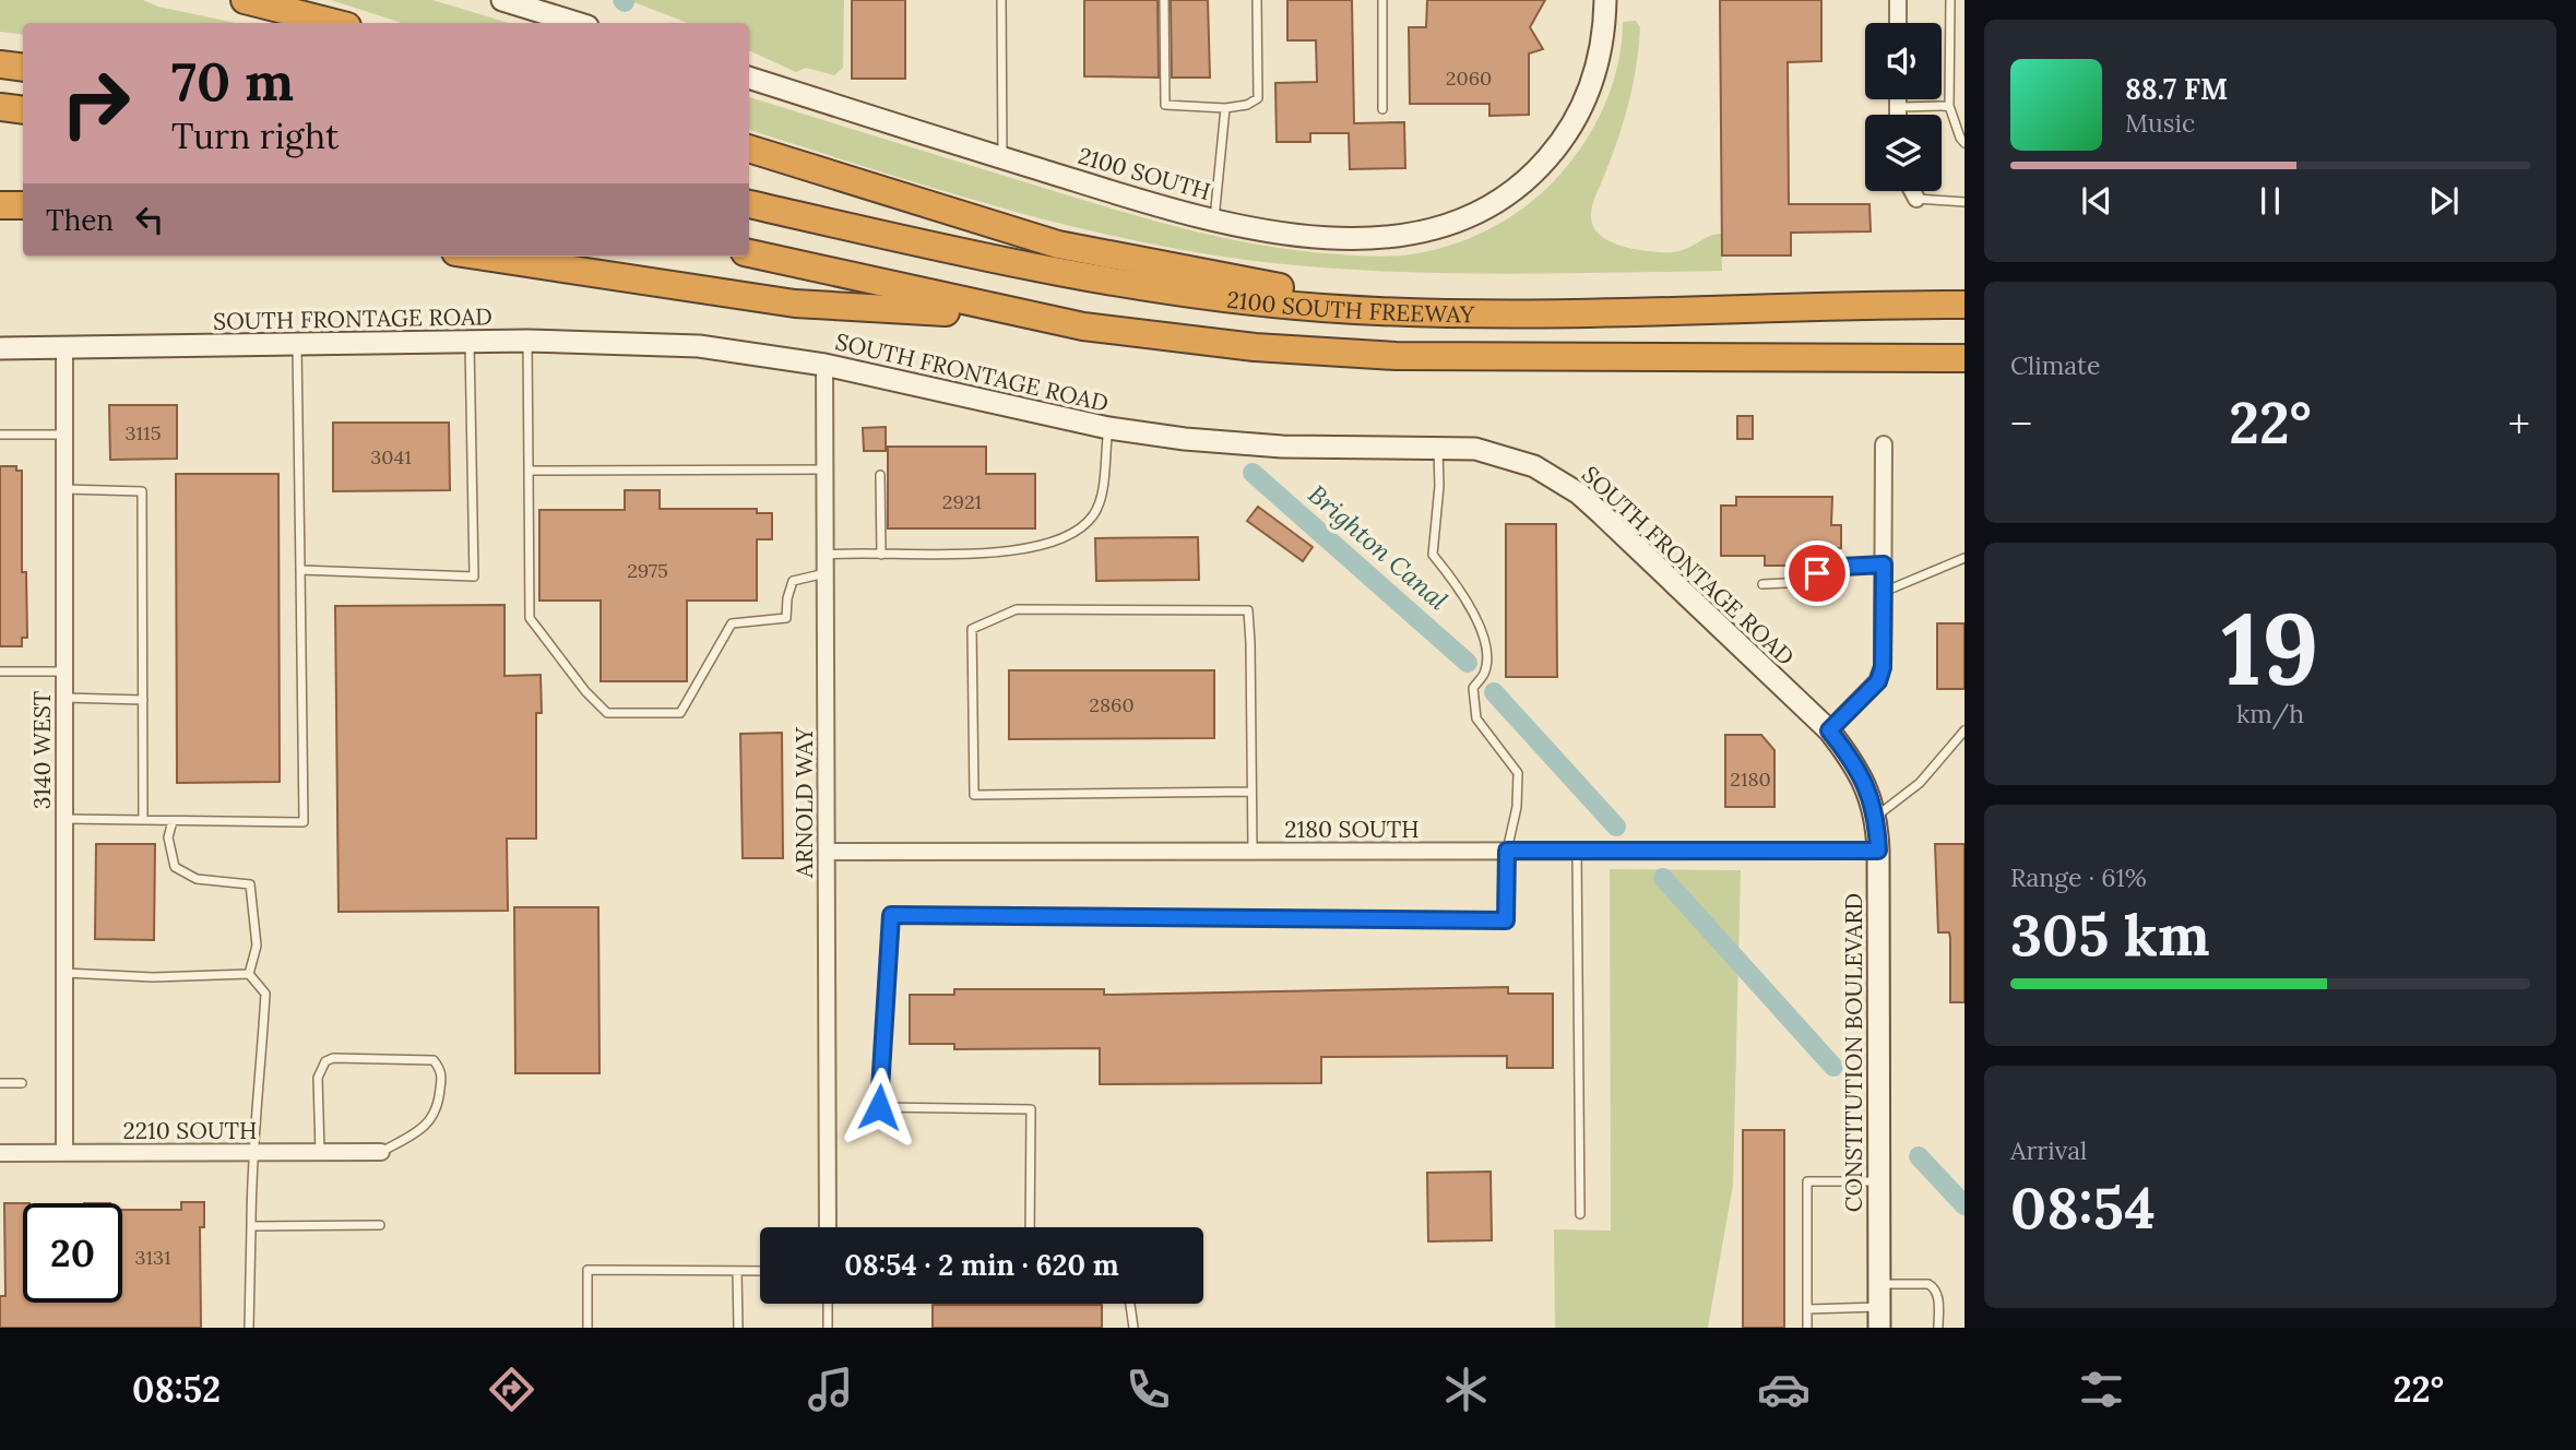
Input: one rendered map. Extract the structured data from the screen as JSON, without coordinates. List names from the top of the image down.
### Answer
{
  "streets": {
    "highway": ["2100 SOUTH FREEWAY"],
    "street": [
      "2100 SOUTH",
      "SOUTH FRONTAGE ROAD",
      "3140 WEST",
      "ARNOLD WAY",
      "2180 SOUTH",
      "CONSTITUTION BOULEVARD",
      "2210 SOUTH"
    ]
  },
  "crossings": [
    ["SOUTH FRONTAGE ROAD", "3140 WEST"],
    ["SOUTH FRONTAGE ROAD", "ARNOLD WAY"],
    ["SOUTH FRONTAGE ROAD", "CONSTITUTION BOULEVARD"],
    ["3140 WEST", "2210 SOUTH"],
    ["ARNOLD WAY", "2180 SOUTH"],
    ["2180 SOUTH", "CONSTITUTION BOULEVARD"]
  ],
  "water": ["Brighton Canal"],
  "house_numbers": [
    "2060",
    "3115",
    "3041",
    "2921",
    "2975",
    "2860",
    "2180",
    "3131"
  ],
  "page": {
    "turn": ["70 m", "Turn right"],
    "song": ["88.7 FM", "Music"],
    "then": "Then",
    "tile": [
      "Climate",
      ["19", "km/h"],
      ["Range · 61%", "305 km"],
      ["Arrival", "08:54"]
    ],
    "heat": ["−", "22°", "+"],
    "limit": "20",
    "trip": "08:54 · 2 min · 620 m",
    "tabs": ["08:52", "22°"]
  }
}
